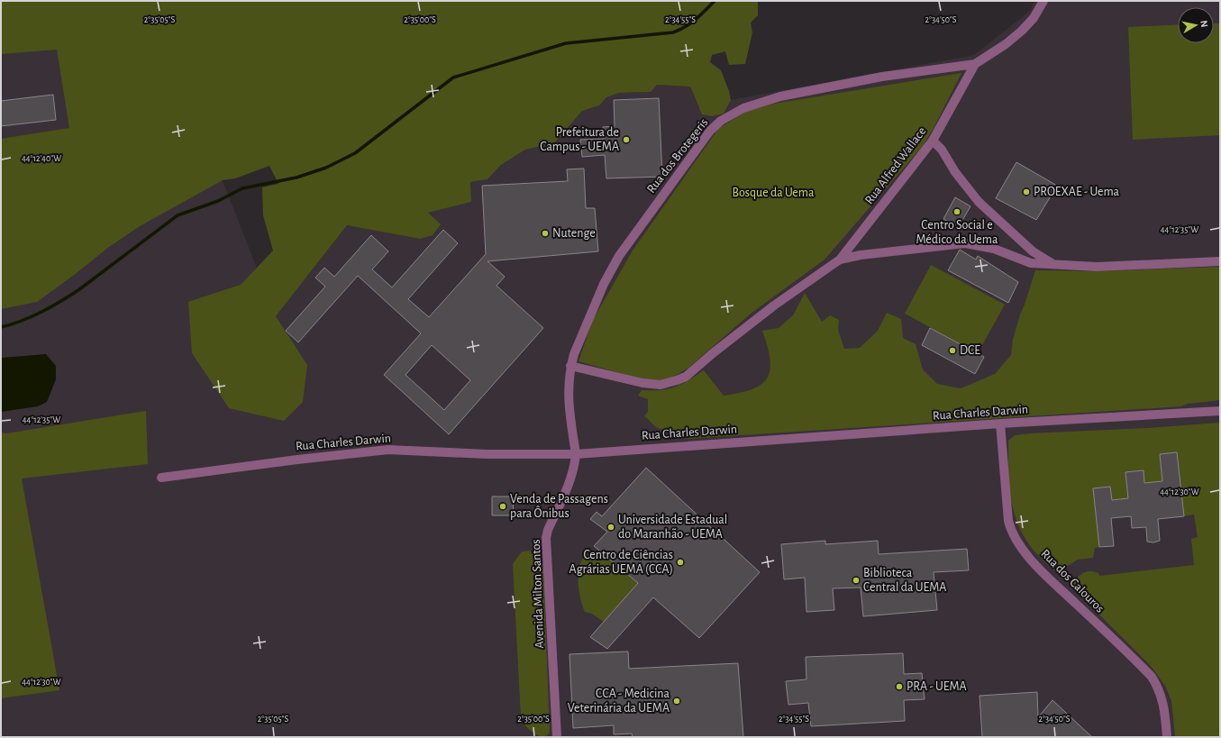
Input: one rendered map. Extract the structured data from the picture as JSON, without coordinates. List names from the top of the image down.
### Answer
{
  "streets": {
    "street": [
      "Rua dos Brotegeris",
      "Rua Alfred Wallace",
      "Rua Charles Darwin",
      "Rua dos Calouros",
      "Avenida Milton Santos"
    ]
  },
  "crossings": [
    ["Rua dos Brotegeris", "Rua Alfred Wallace"],
    ["Rua dos Brotegeris", "Rua Charles Darwin"],
    ["Rua dos Brotegeris", "Avenida Milton Santos"],
    ["Rua Charles Darwin", "Rua dos Calouros"],
    ["Rua Charles Darwin", "Avenida Milton Santos"]
  ],
  "parks": ["Bosque da Uema"],
  "places": [
    "Prefeitura de Campus - UEMA",
    "PROEXAE - Uema",
    "Centro Social e Médico da Uema",
    "Nutenge",
    "DCE",
    "Venda de Passagens para Ônibus",
    "Universidade Estadual do Maranhão - UEMA",
    "Centro de Ciências Agrárias UEMA (CCA)",
    "Biblioteca Central da UEMA",
    "PRA - UEMA",
    "CCA - Medicina Veterinária da UEMA"
  ],
  "north": "right",
  "coordinates": [
    "2°35'05\"S",
    "2°35'00\"S",
    "2°34'55\"S",
    "2°34'50\"S",
    "44°12'40\"W",
    "44°12'35\"W",
    "44°12'30\"W"
  ]
}
